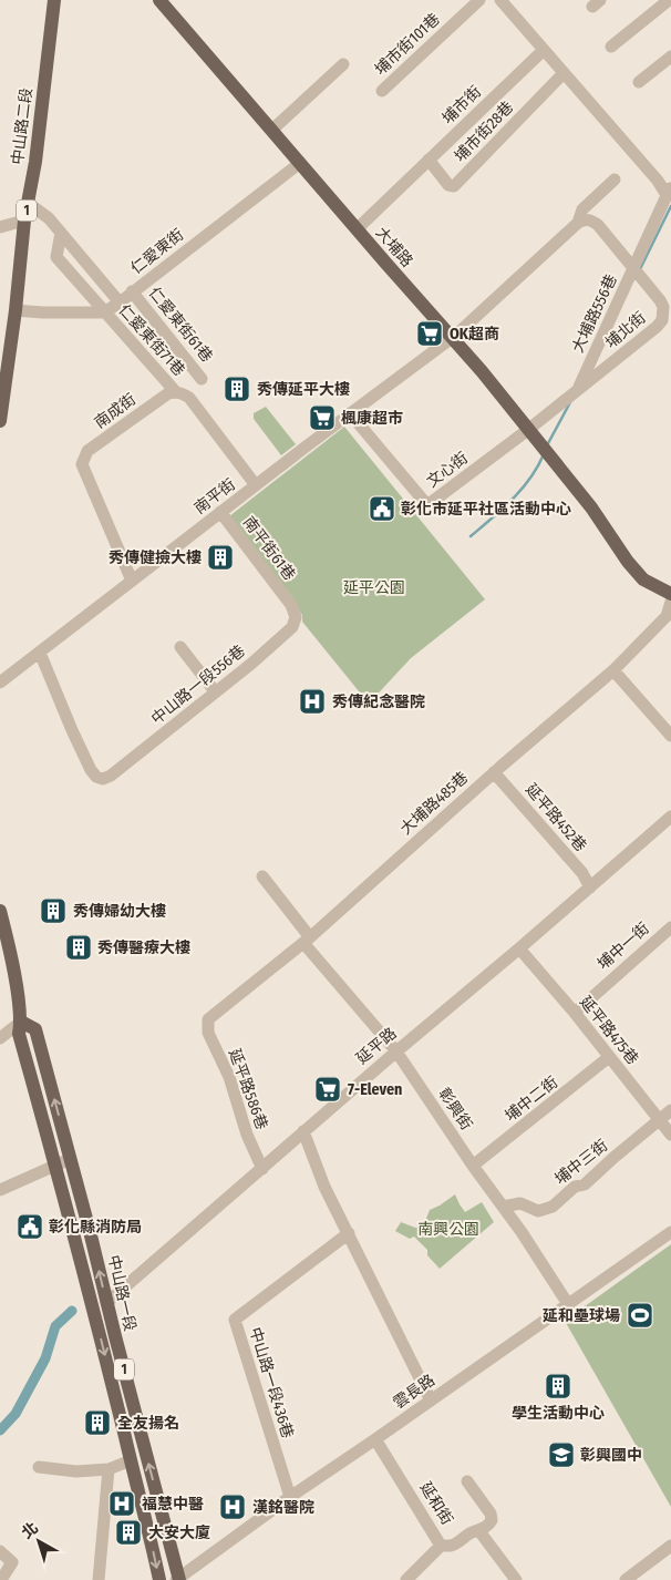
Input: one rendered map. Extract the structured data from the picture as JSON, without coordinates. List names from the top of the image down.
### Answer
{
  "streets": {
    "main road": [
      "中山路二段",
      "1",
      "大埔路",
      "中山路一段"
    ],
    "street": [
      "埔市街101巷",
      "埔市街",
      "埔市街28巷",
      "仁愛東街",
      "大埔路556巷",
      "仁愛東街61巷",
      "埔北街",
      "仁愛東街71巷",
      "南成街",
      "文心街",
      "南平街",
      "南平街61巷",
      "中山路一段556巷",
      "大埔路485巷",
      "延平路452巷",
      "埔中一街",
      "延平路475巷",
      "延平路",
      "延平路586巷",
      "埔中二街",
      "彰興街",
      "埔中三街",
      "中山路一段436巷",
      "雲長路",
      "延和街"
    ]
  },
  "crossings": [
    ["埔市街", "埔市街28巷"],
    ["埔市街", "大埔路"],
    ["大埔路", "仁愛東街"],
    ["大埔路", "大埔路556巷"],
    ["大埔路", "文心街"],
    ["大埔路", "南平街"],
    ["仁愛東街", "仁愛東街61巷"],
    ["仁愛東街", "仁愛東街71巷"],
    ["大埔路556巷", "埔北街"],
    ["大埔路556巷", "文心街"],
    ["仁愛東街71巷", "南成街"],
    ["南成街", "南平街"],
    ["文心街", "南平街"],
    ["南平街", "南平街61巷"],
    ["南平街", "中山路一段556巷"],
    ["南平街61巷", "中山路一段556巷"],
    ["大埔路485巷", "延平路452巷"],
    ["大埔路485巷", "延平路586巷"],
    ["大埔路485巷", "彰興街"],
    ["延平路452巷", "延平路"],
    ["埔中一街", "延平路475巷"],
    ["延平路475巷", "延平路"],
    ["延平路475巷", "埔中二街"],
    ["延平路475巷", "埔中三街"],
    ["延平路", "延平路586巷"],
    ["延平路", "彰興街"],
    ["延平路", "中山路一段"],
    ["埔中二街", "彰興街"],
    ["彰興街", "埔中三街"],
    ["彰興街", "雲長路"],
    ["中山路一段", "雲長路"],
    ["中山路一段436巷", "雲長路"],
    ["雲長路", "延和街"]
  ],
  "parks": ["延平公園", "南興公園"],
  "places": {
    "supermarket": ["OK超商", "楓康超市", "7-Eleven"],
    "building": [
      "秀傳延平大樓",
      "秀傳健撿大樓",
      "秀傳婦幼大樓",
      "秀傳醫療大樓",
      "學生活動中心",
      "全友揚名",
      "大安大廈"
    ],
    "public building": ["彰化市延平社區活動中心", "彰化縣消防局"],
    "hospital": ["秀傳紀念醫院", "福慧中醫", "漢銘醫院"],
    "sports": ["延和壘球場"],
    "school or university": ["彰興國中"]
  },
  "north": "top left"
}
